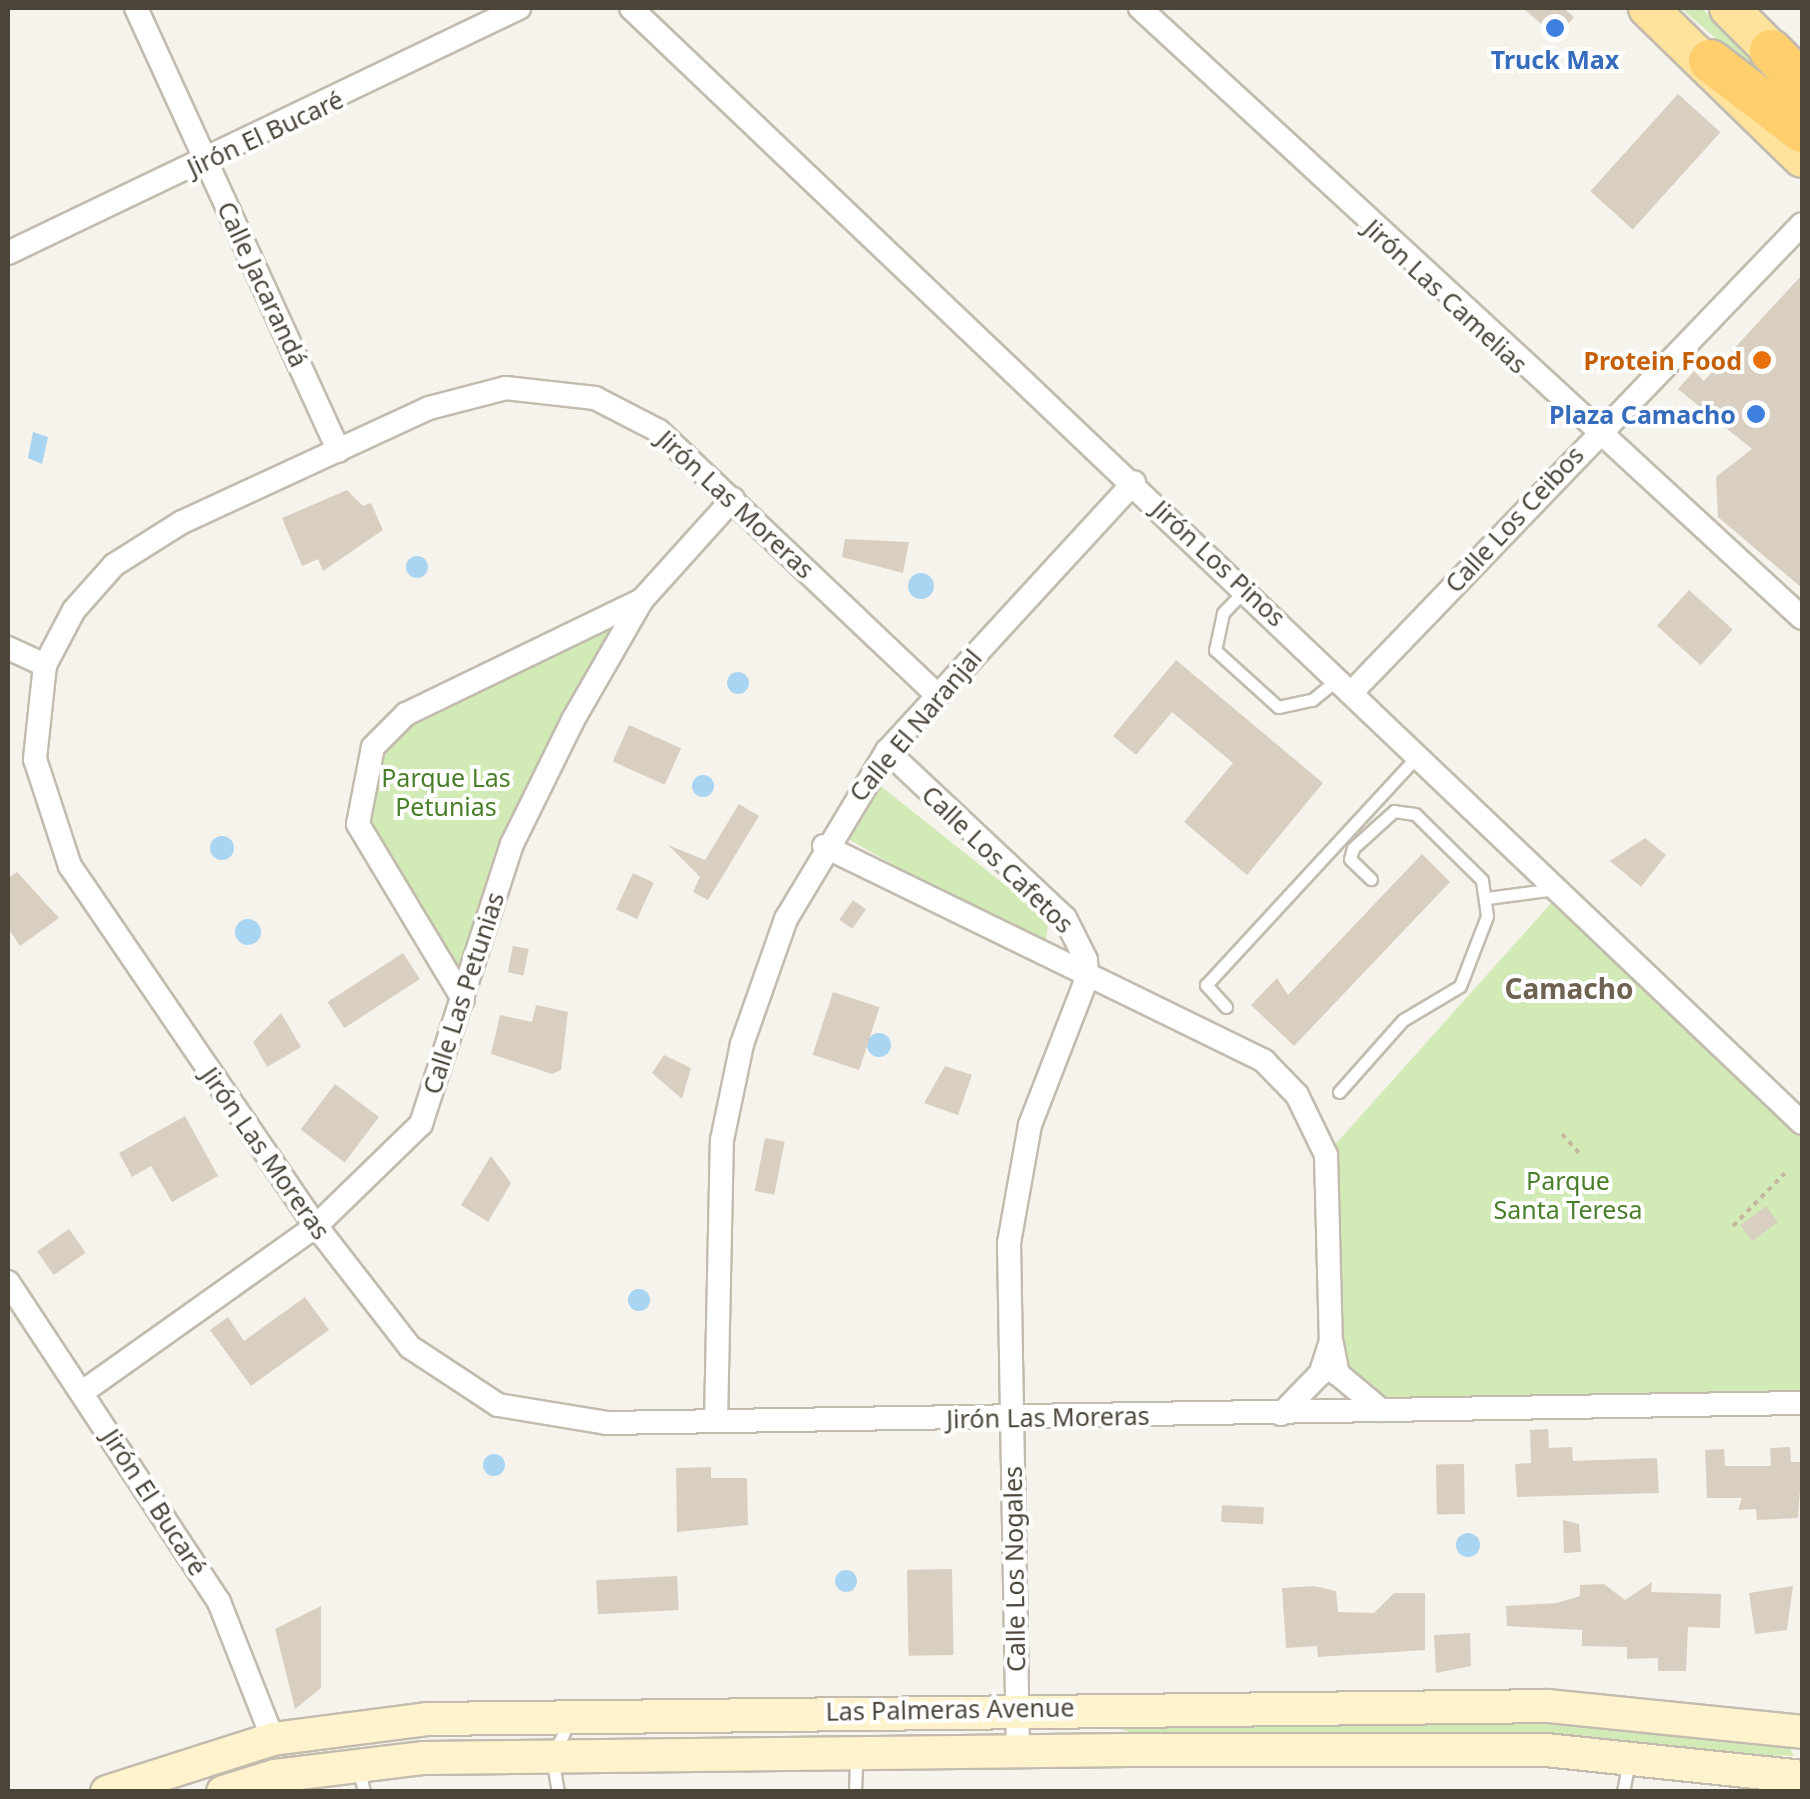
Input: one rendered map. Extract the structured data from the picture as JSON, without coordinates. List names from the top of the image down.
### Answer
{
  "streets": {
    "main road": ["Las Palmeras Avenue"],
    "street": [
      "Jirón El Bucaré",
      "Calle Jacarandá",
      "Jirón Las Camelias",
      "Jirón Las Moreras",
      "Calle Los Ceibos",
      "Jirón Los Pinos",
      "Calle El Naranjal",
      "Calle Los Cafetos",
      "Calle Las Petunias",
      "Calle Los Nogales"
    ]
  },
  "crossings": [
    ["Jirón El Bucaré", "Calle Jacarandá"],
    ["Jirón El Bucaré", "Calle Las Petunias"],
    ["Jirón El Bucaré", "Las Palmeras Avenue"],
    ["Calle Jacarandá", "Jirón Las Moreras"],
    ["Jirón Las Camelias", "Calle Los Ceibos"],
    ["Jirón Las Moreras", "Calle El Naranjal"],
    ["Jirón Las Moreras", "Calle Los Cafetos"],
    ["Jirón Las Moreras", "Calle Las Petunias"],
    ["Jirón Las Moreras", "Calle Los Nogales"],
    ["Calle Los Ceibos", "Jirón Los Pinos"],
    ["Jirón Los Pinos", "Calle El Naranjal"],
    ["Calle El Naranjal", "Calle Los Cafetos"],
    ["Calle Los Cafetos", "Calle Los Nogales"],
    ["Calle Los Nogales", "Las Palmeras Avenue"]
  ],
  "districts": ["Camacho"],
  "parks": ["Parque Las Petunias", "Parque Santa Teresa"],
  "places": ["Truck Max", "Protein Food", "Plaza Camacho"]
}
